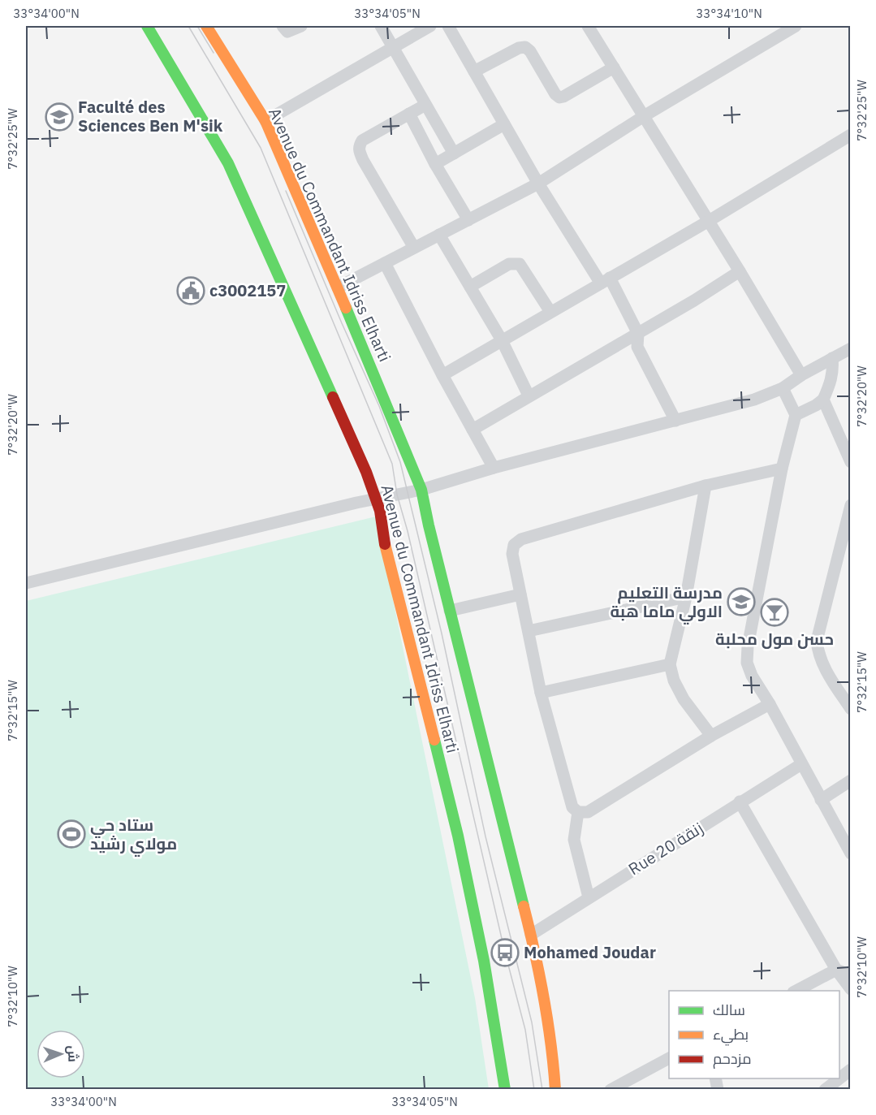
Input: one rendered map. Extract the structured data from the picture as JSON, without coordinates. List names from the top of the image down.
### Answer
{
  "streets": {
    "main road": ["Avenue du Commandant Idriss Elharti"],
    "street": ["Rue 20 زنقة"]
  },
  "crossings": [
    ["Avenue du Commandant Idriss Elharti", "Rue 20 زنقة"]
  ],
  "places": {
    "school or university": ["Faculté des Sciences Ben M'sik", "مدرسة التعليم الاولي ماما هبة"],
    "public building": ["c3002157"],
    "bar": ["حسن مول محلبة"],
    "sports": ["ستاد حي مولاي رشيد"],
    "bus stop": ["Mohamed Joudar"]
  },
  "legend": ["سالك", "بطيء", "مزدحم"],
  "north": "right",
  "coordinates": [
    "33°34'00\"N",
    "33°34'05\"N",
    "33°34'10\"N",
    "7°32'25\"W",
    "7°32'20\"W",
    "7°32'15\"W",
    "7°32'10\"W"
  ]
}
